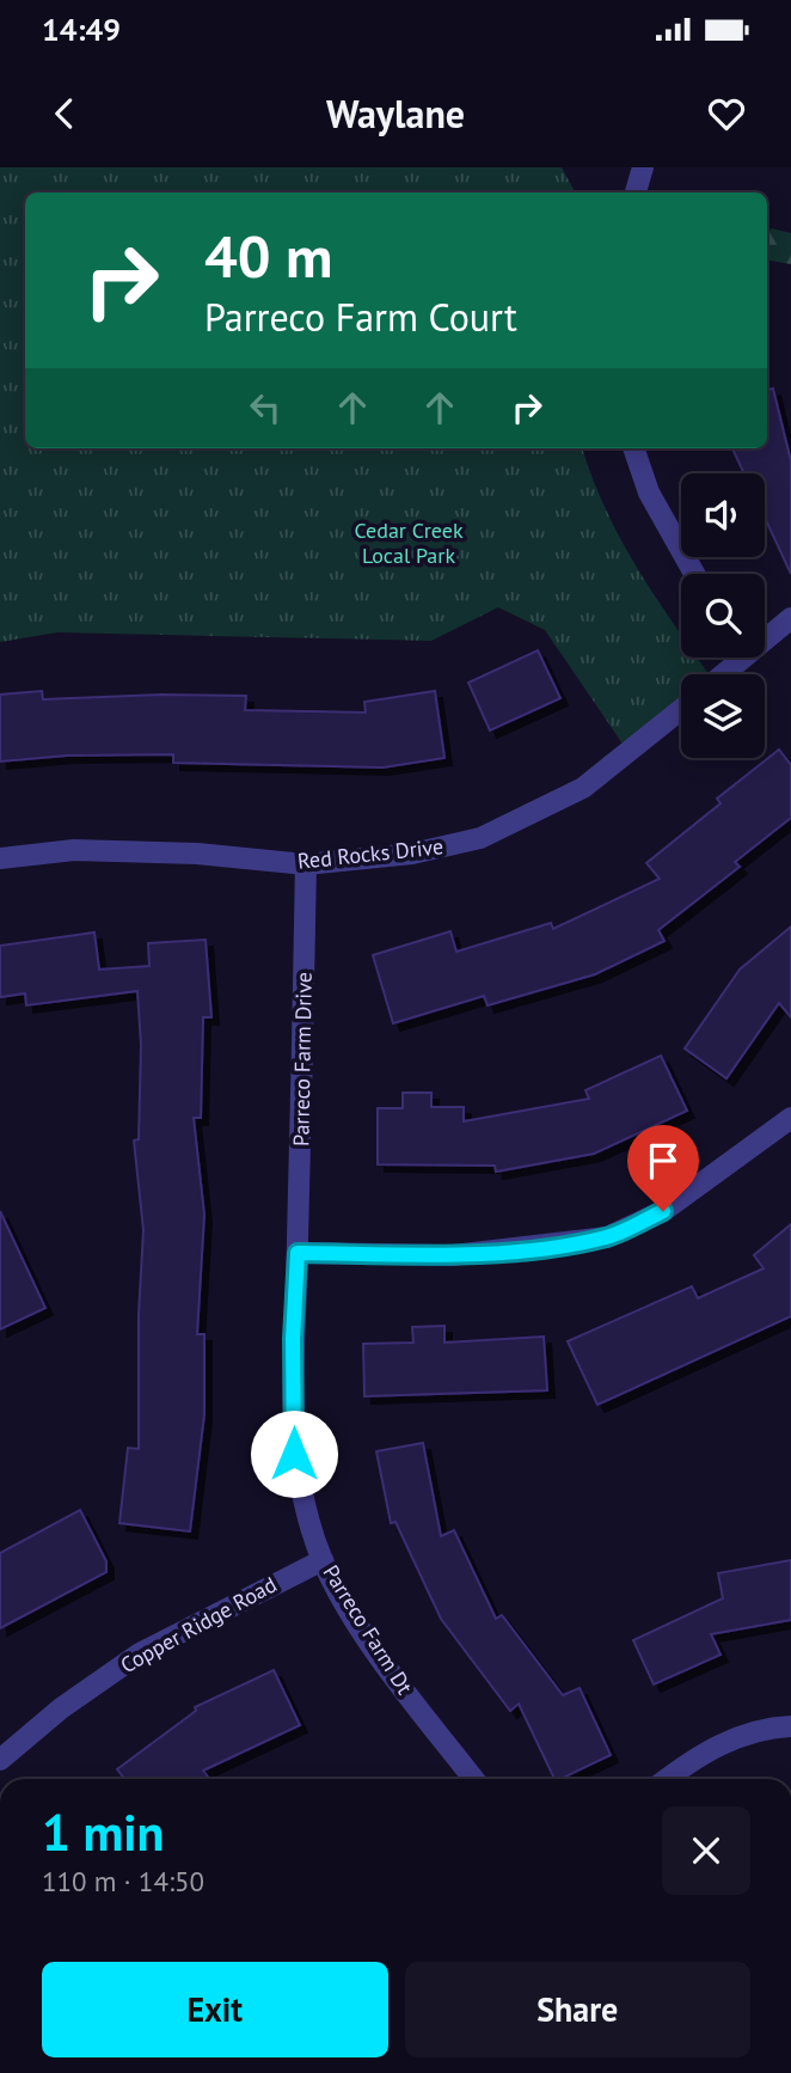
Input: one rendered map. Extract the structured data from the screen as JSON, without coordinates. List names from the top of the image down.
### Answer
{
  "streets": {
    "street": [
      "Red Rocks Drive",
      "Parreco Farm Drive",
      "Copper Ridge Road",
      "Parreco Farm Dt"
    ]
  },
  "crossings": [
    ["Red Rocks Drive", "Parreco Farm Drive"],
    ["Parreco Farm Drive", "Parreco Farm Dt"],
    ["Copper Ridge Road", "Parreco Farm Dt"]
  ],
  "parks": ["Cedar Creek Local Park"],
  "page": {
    "status": "14:49",
    "header": "Waylane",
    "turn": ["40 m", "Parreco Farm Court"],
    "heading": ["1 min", "110 m · 14:50"],
    "buttons": ["Exit", "Share"]
  }
}
